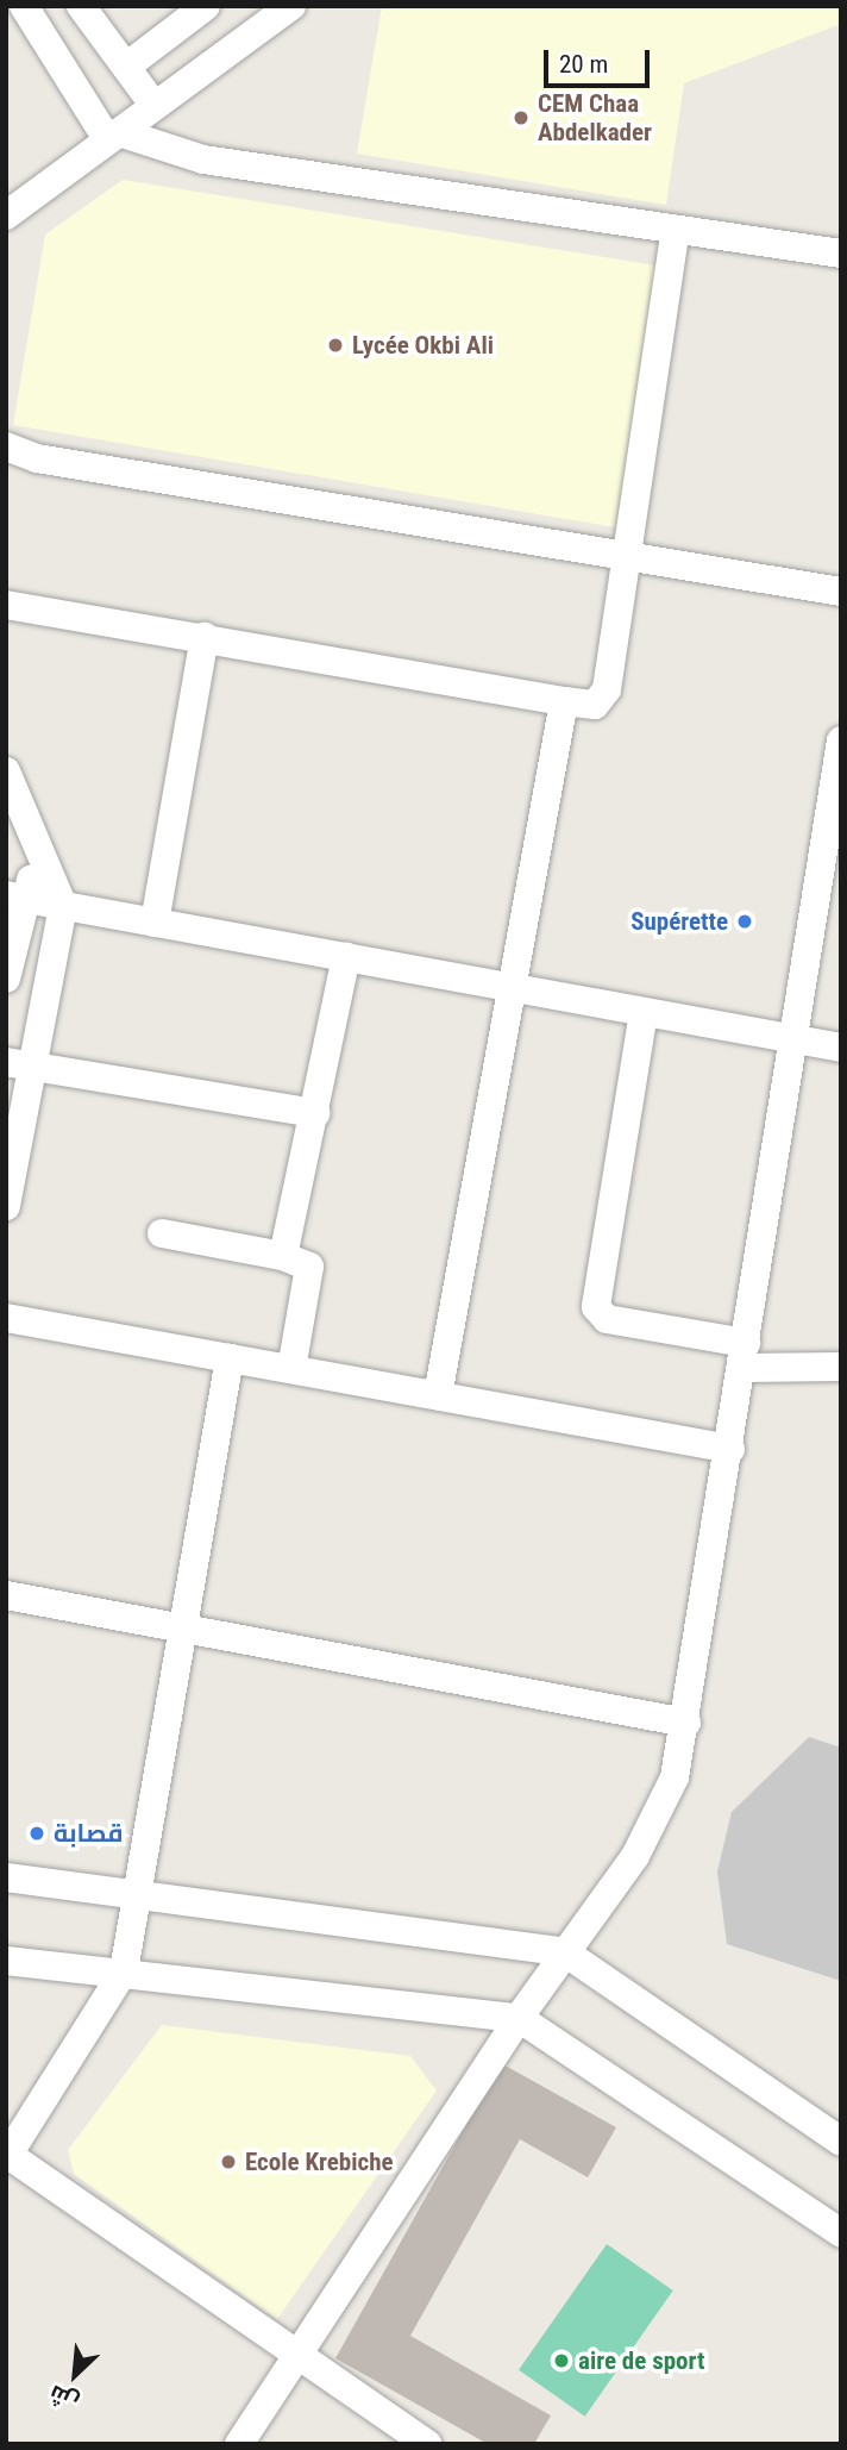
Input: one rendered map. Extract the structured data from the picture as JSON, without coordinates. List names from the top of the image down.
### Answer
{
  "places": [
    "CEM Chaa Abdelkader",
    "Lycée Okbi Ali",
    "Supérette",
    "قصابة",
    "Ecole Krebiche",
    "aire de sport"
  ],
  "scale_bar": "20 m",
  "north": "bottom left"
}
